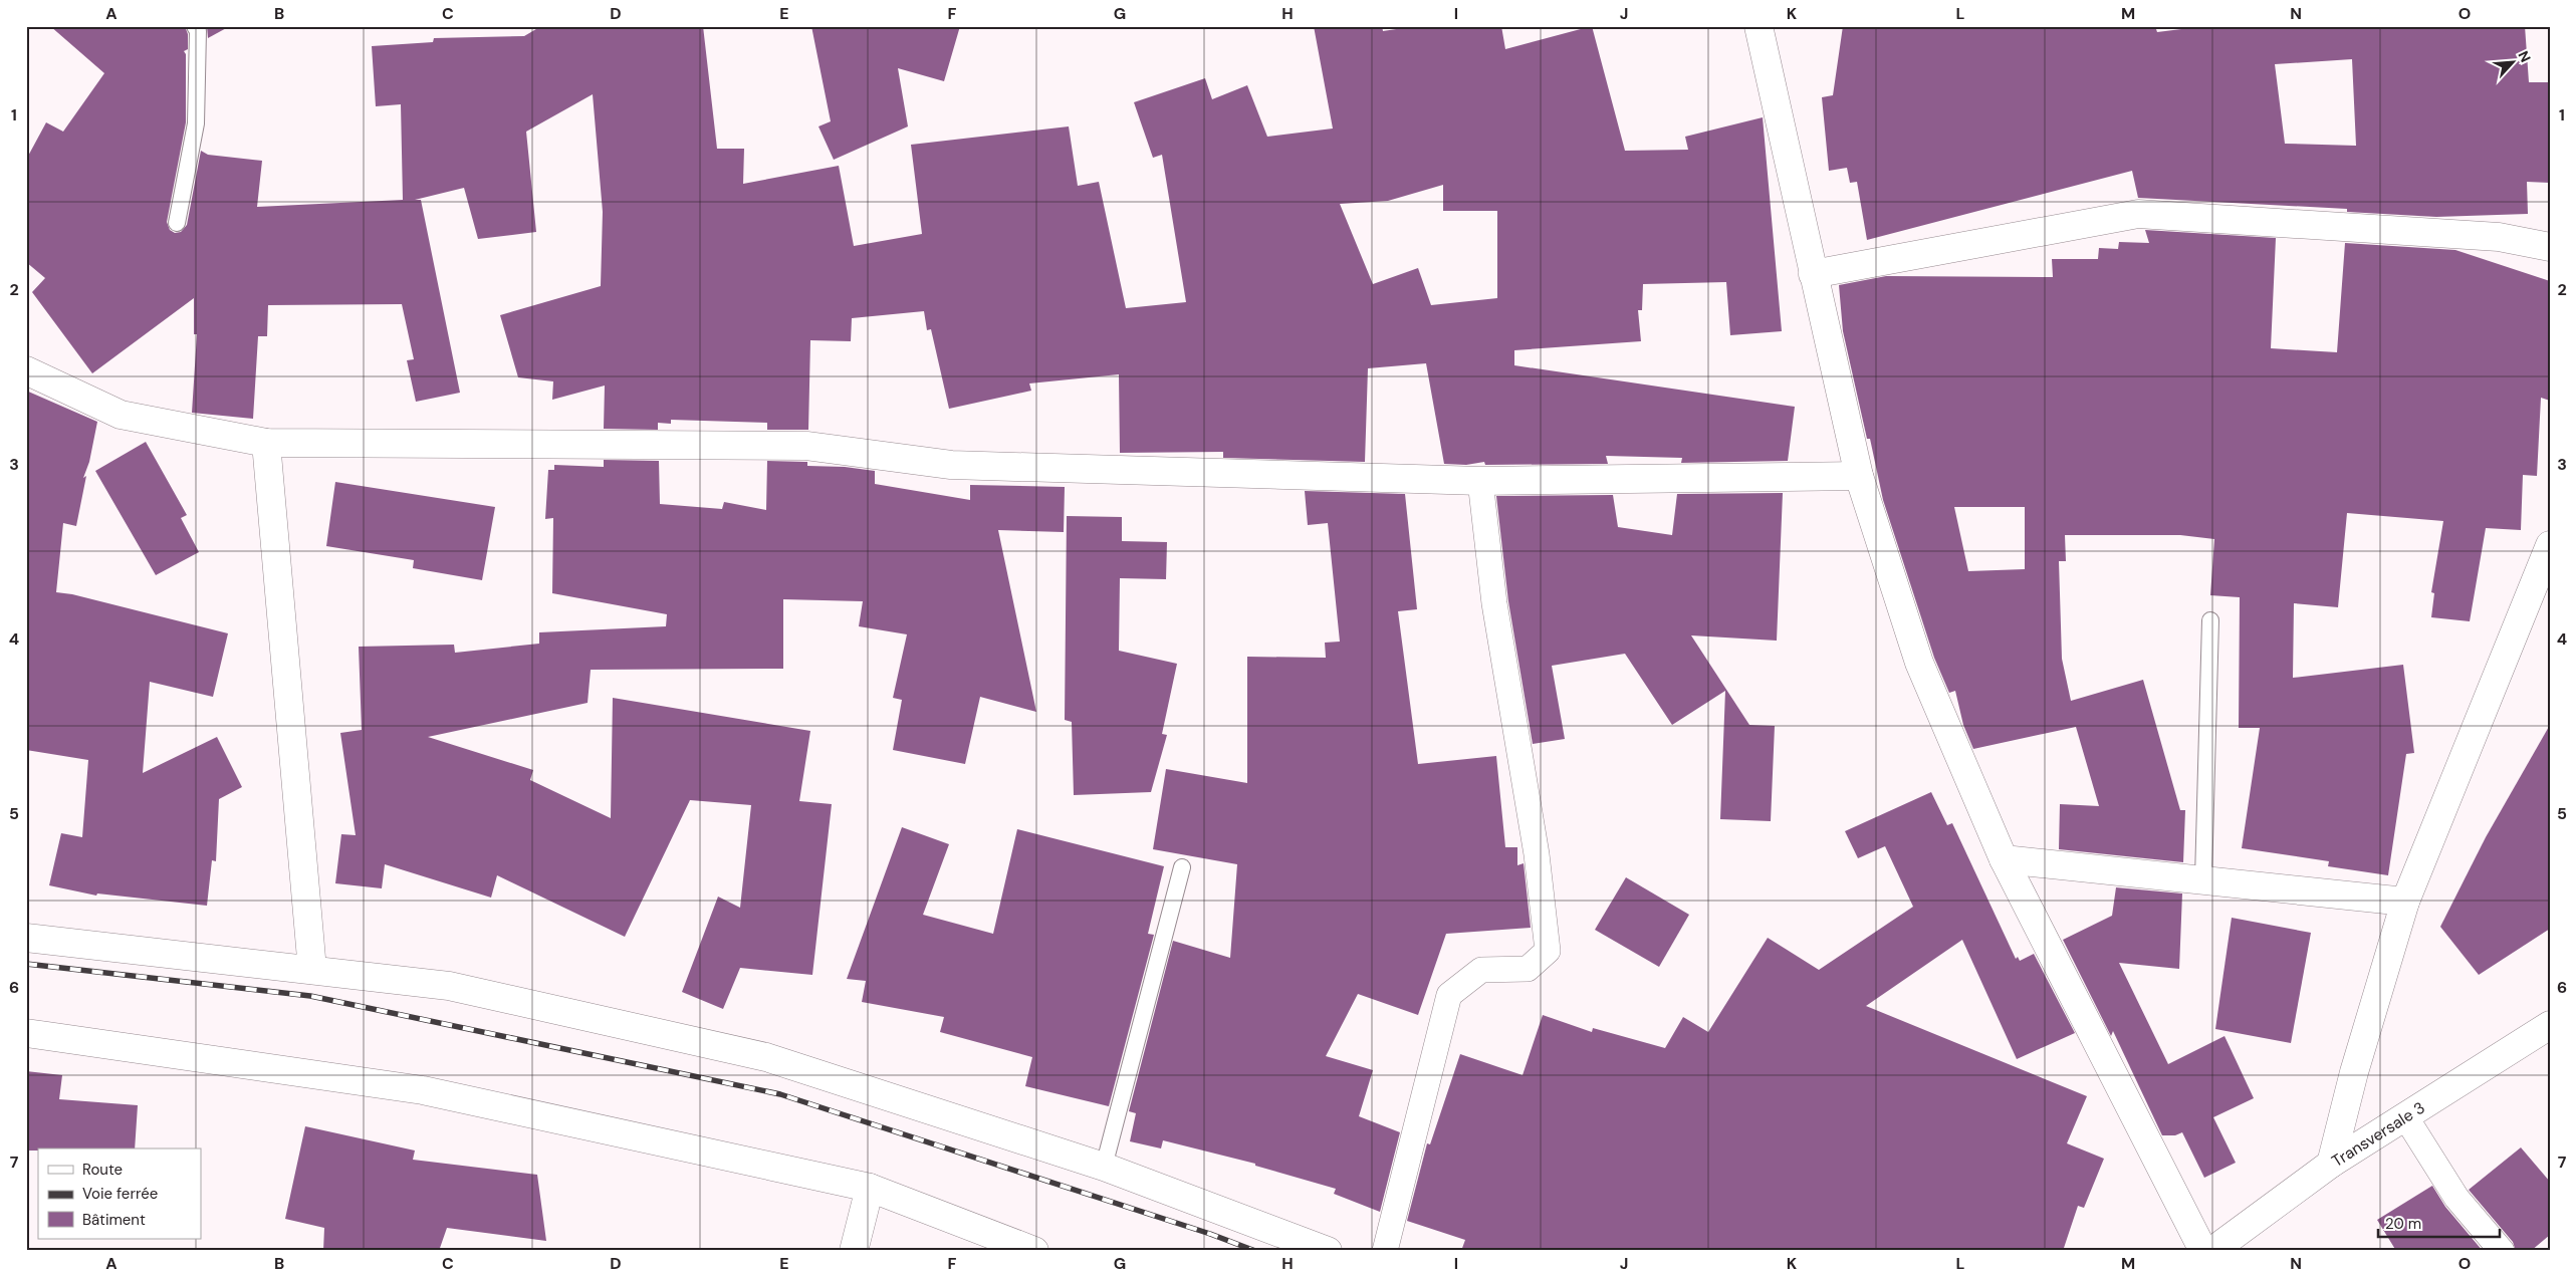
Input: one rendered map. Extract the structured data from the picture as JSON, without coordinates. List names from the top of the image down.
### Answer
{
  "streets": {
    "street": ["Transversale 3"]
  },
  "legend": ["Route", "Voie ferrée", "Bâtiment"],
  "scale_bar": "20 m",
  "north": "top right",
  "grid": {
    "columns": [
      "A",
      "B",
      "C",
      "D",
      "E",
      "F",
      "G",
      "H",
      "I",
      "J",
      "K",
      "L",
      "M",
      "N",
      "O"
    ],
    "rows": [
      "1",
      "2",
      "3",
      "4",
      "5",
      "6",
      "7"
    ]
  }
}
